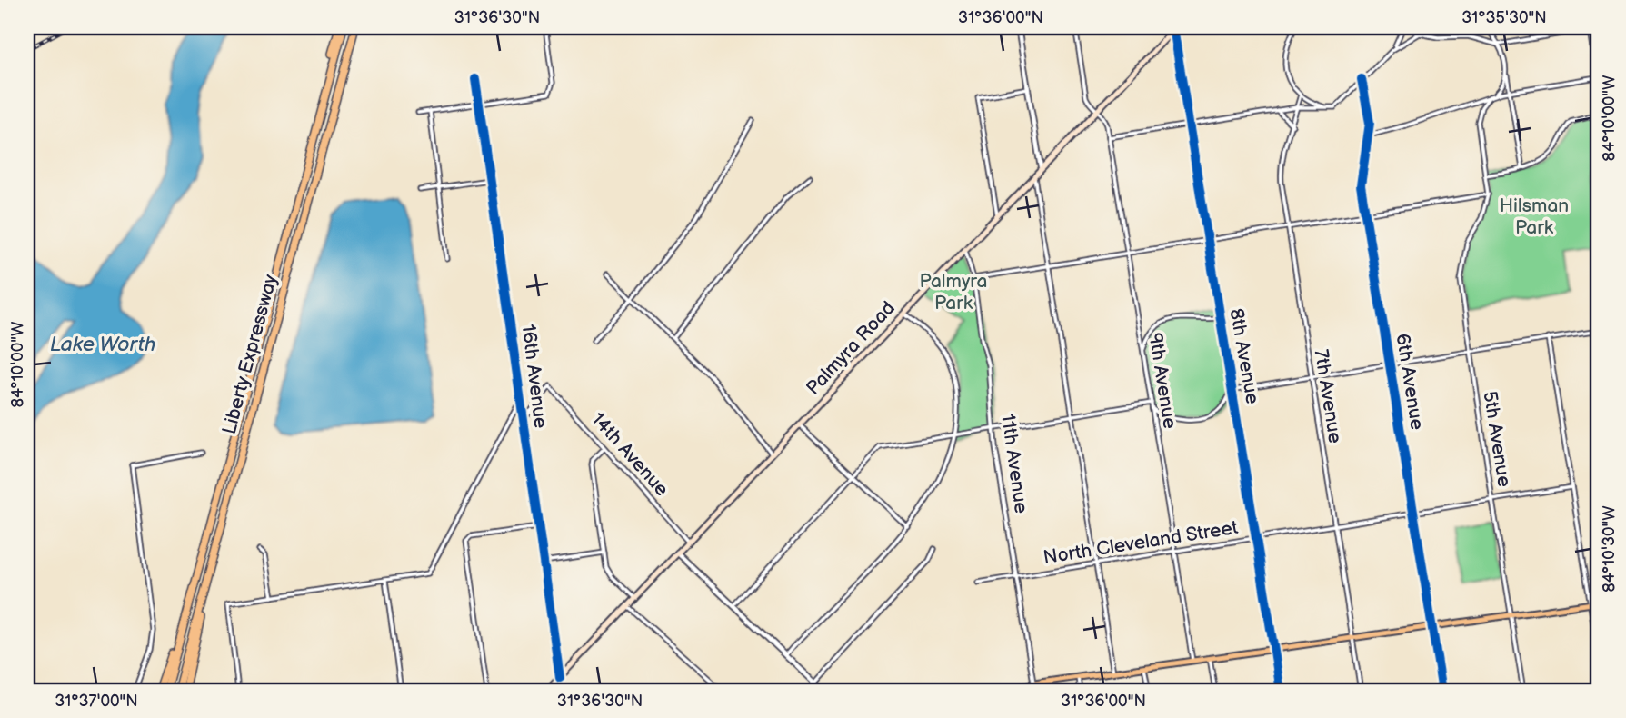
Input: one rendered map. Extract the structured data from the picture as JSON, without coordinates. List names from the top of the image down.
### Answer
{
  "streets": {
    "highway": ["Liberty Expressway"],
    "main road": ["Palmyra Road"],
    "street": [
      "8th Avenue",
      "16th Avenue",
      "9th Avenue",
      "6th Avenue",
      "7th Avenue",
      "5th Avenue",
      "14th Avenue",
      "11th Avenue",
      "North Cleveland Street"
    ]
  },
  "crossings": [
    ["Palmyra Road", "8th Avenue"],
    ["Palmyra Road", "16th Avenue"],
    ["Palmyra Road", "9th Avenue"],
    ["Palmyra Road", "14th Avenue"],
    ["Palmyra Road", "11th Avenue"],
    ["8th Avenue", "9th Avenue"],
    ["8th Avenue", "North Cleveland Street"],
    ["16th Avenue", "14th Avenue"],
    ["9th Avenue", "North Cleveland Street"],
    ["6th Avenue", "North Cleveland Street"],
    ["7th Avenue", "North Cleveland Street"],
    ["5th Avenue", "North Cleveland Street"],
    ["11th Avenue", "North Cleveland Street"]
  ],
  "water": ["Lake Worth"],
  "parks": ["Hilsman Park", "Palmyra Park"],
  "coordinates": [
    "31°36'30\"N",
    "31°36'00\"N",
    "31°35'30\"N",
    "84°10'00\"W",
    "84°10'30\"W",
    "31°37'00\"N"
  ]
}
